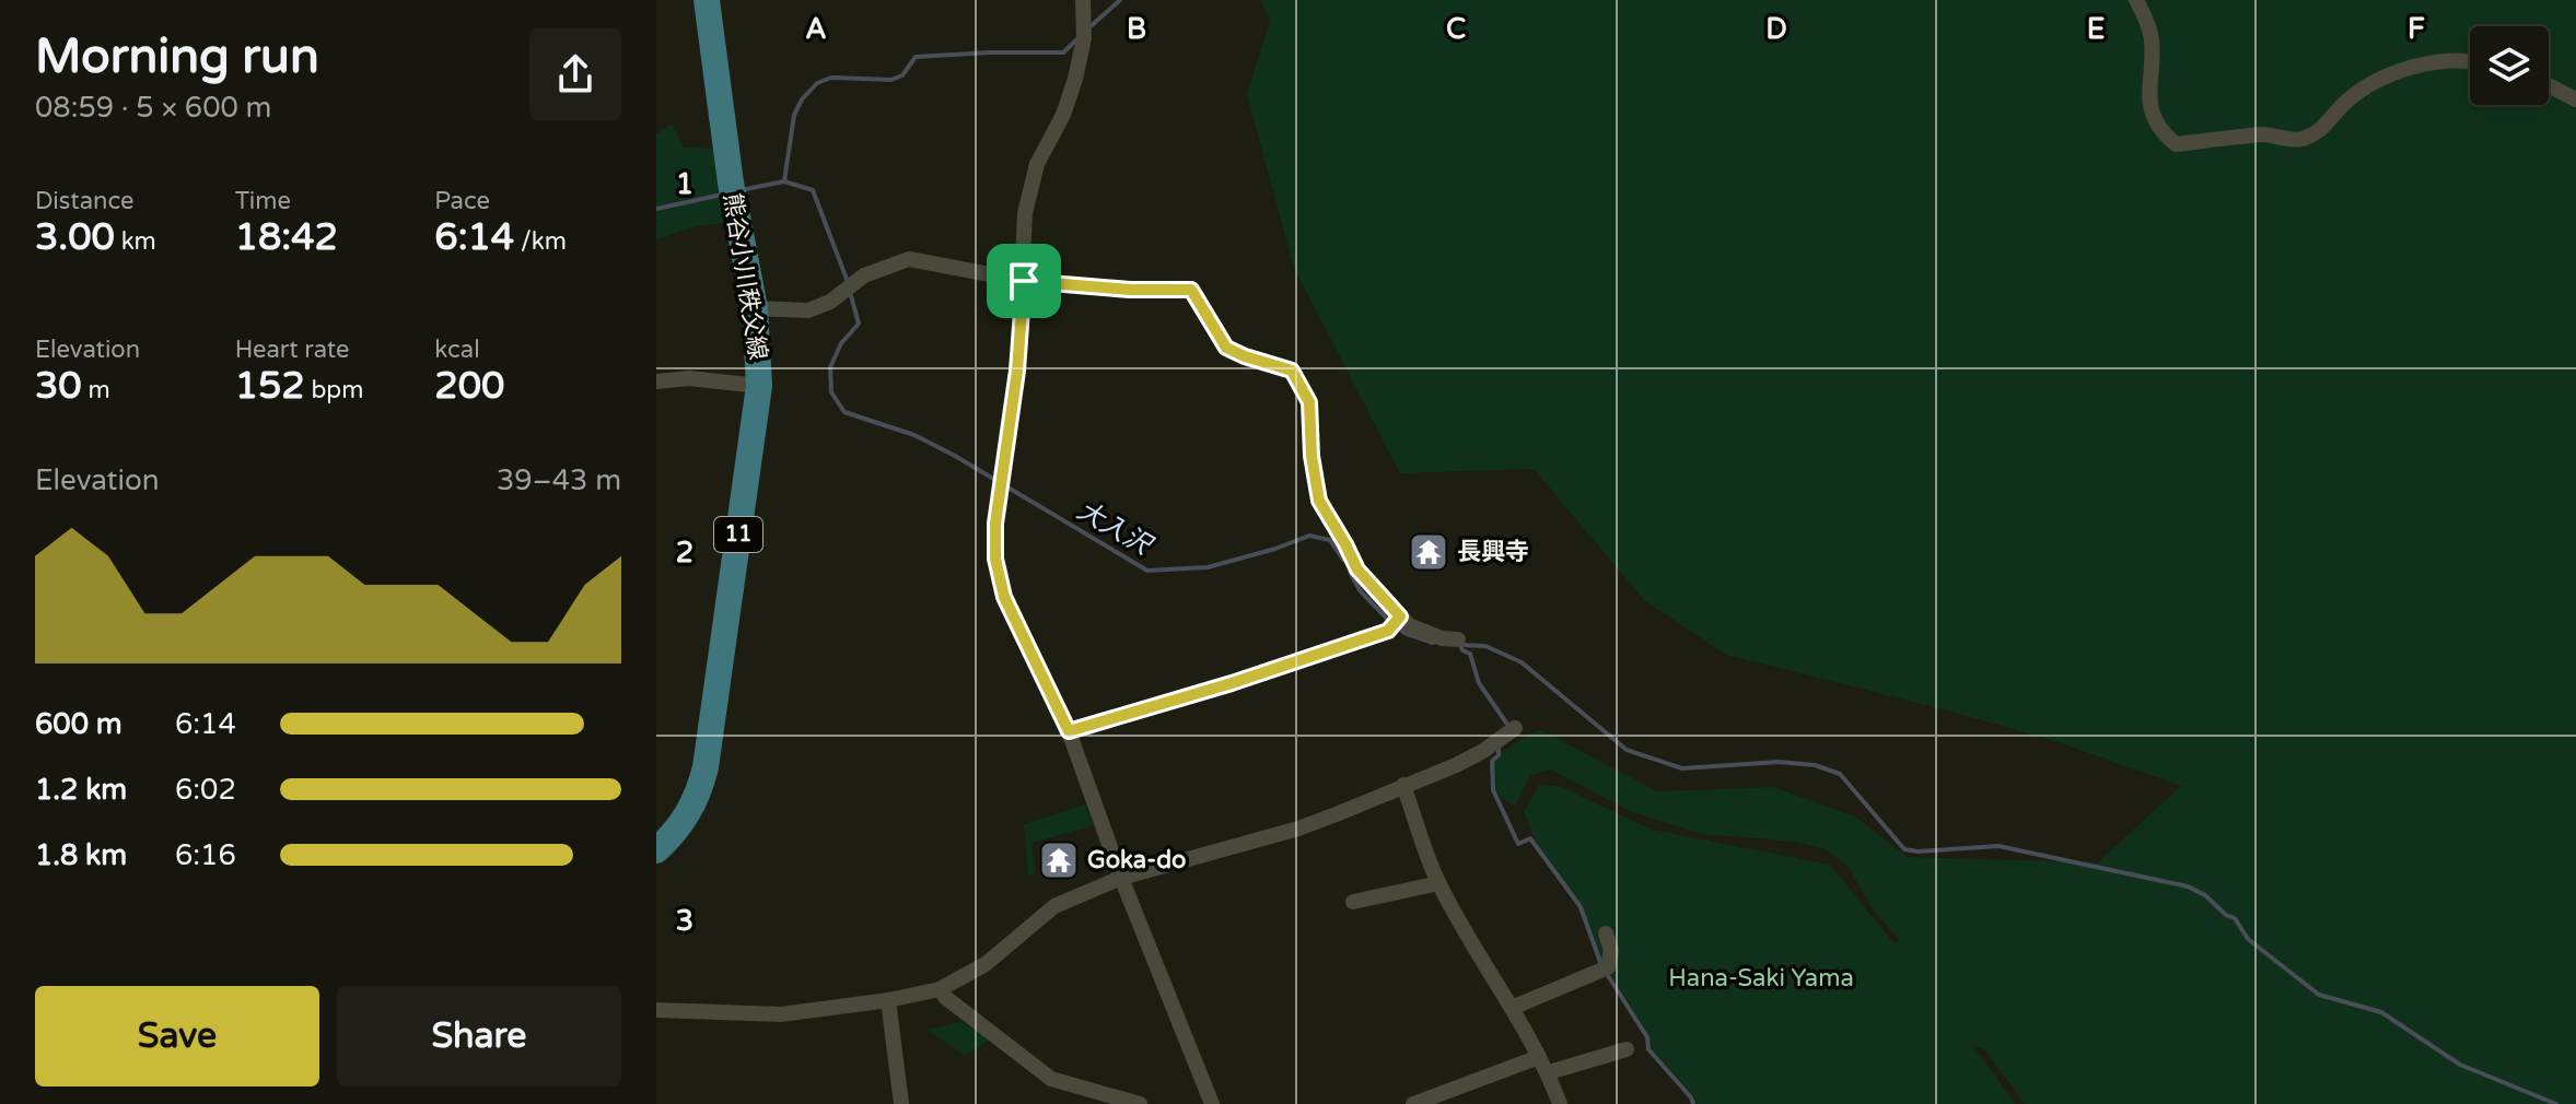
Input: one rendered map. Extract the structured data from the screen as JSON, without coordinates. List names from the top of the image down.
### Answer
{
  "streets": {
    "main road": ["熊谷小川秩父線", "11"]
  },
  "water": ["大入沢"],
  "parks": ["Hana-Saki Yama"],
  "places": {
    "temple": ["長興寺", "Goka-do"]
  },
  "page": {
    "heading": ["Morning run", "08:59 · 5 × 600 m"],
    "stats": [
      ["Distance", "3.00 km"],
      ["Time", "18:42"],
      ["Pace", "6:14 /km"],
      ["Elevation", "30 m"],
      ["Heart rate", "152 bpm"],
      ["kcal", "200"]
    ],
    "chart": ["Elevation", "39–43 m"],
    "list": [
      {
        "name": "600 m",
        "note": "6:14"
      },
      {
        "name": "1.2 km",
        "note": "6:02"
      },
      {
        "name": "1.8 km",
        "note": "6:16"
      }
    ],
    "buttons": ["Save", "Share"]
  },
  "grid": {
    "columns": [
      "A",
      "B",
      "C",
      "D",
      "E",
      "F"
    ],
    "rows": ["1", "2", "3"]
  }
}
